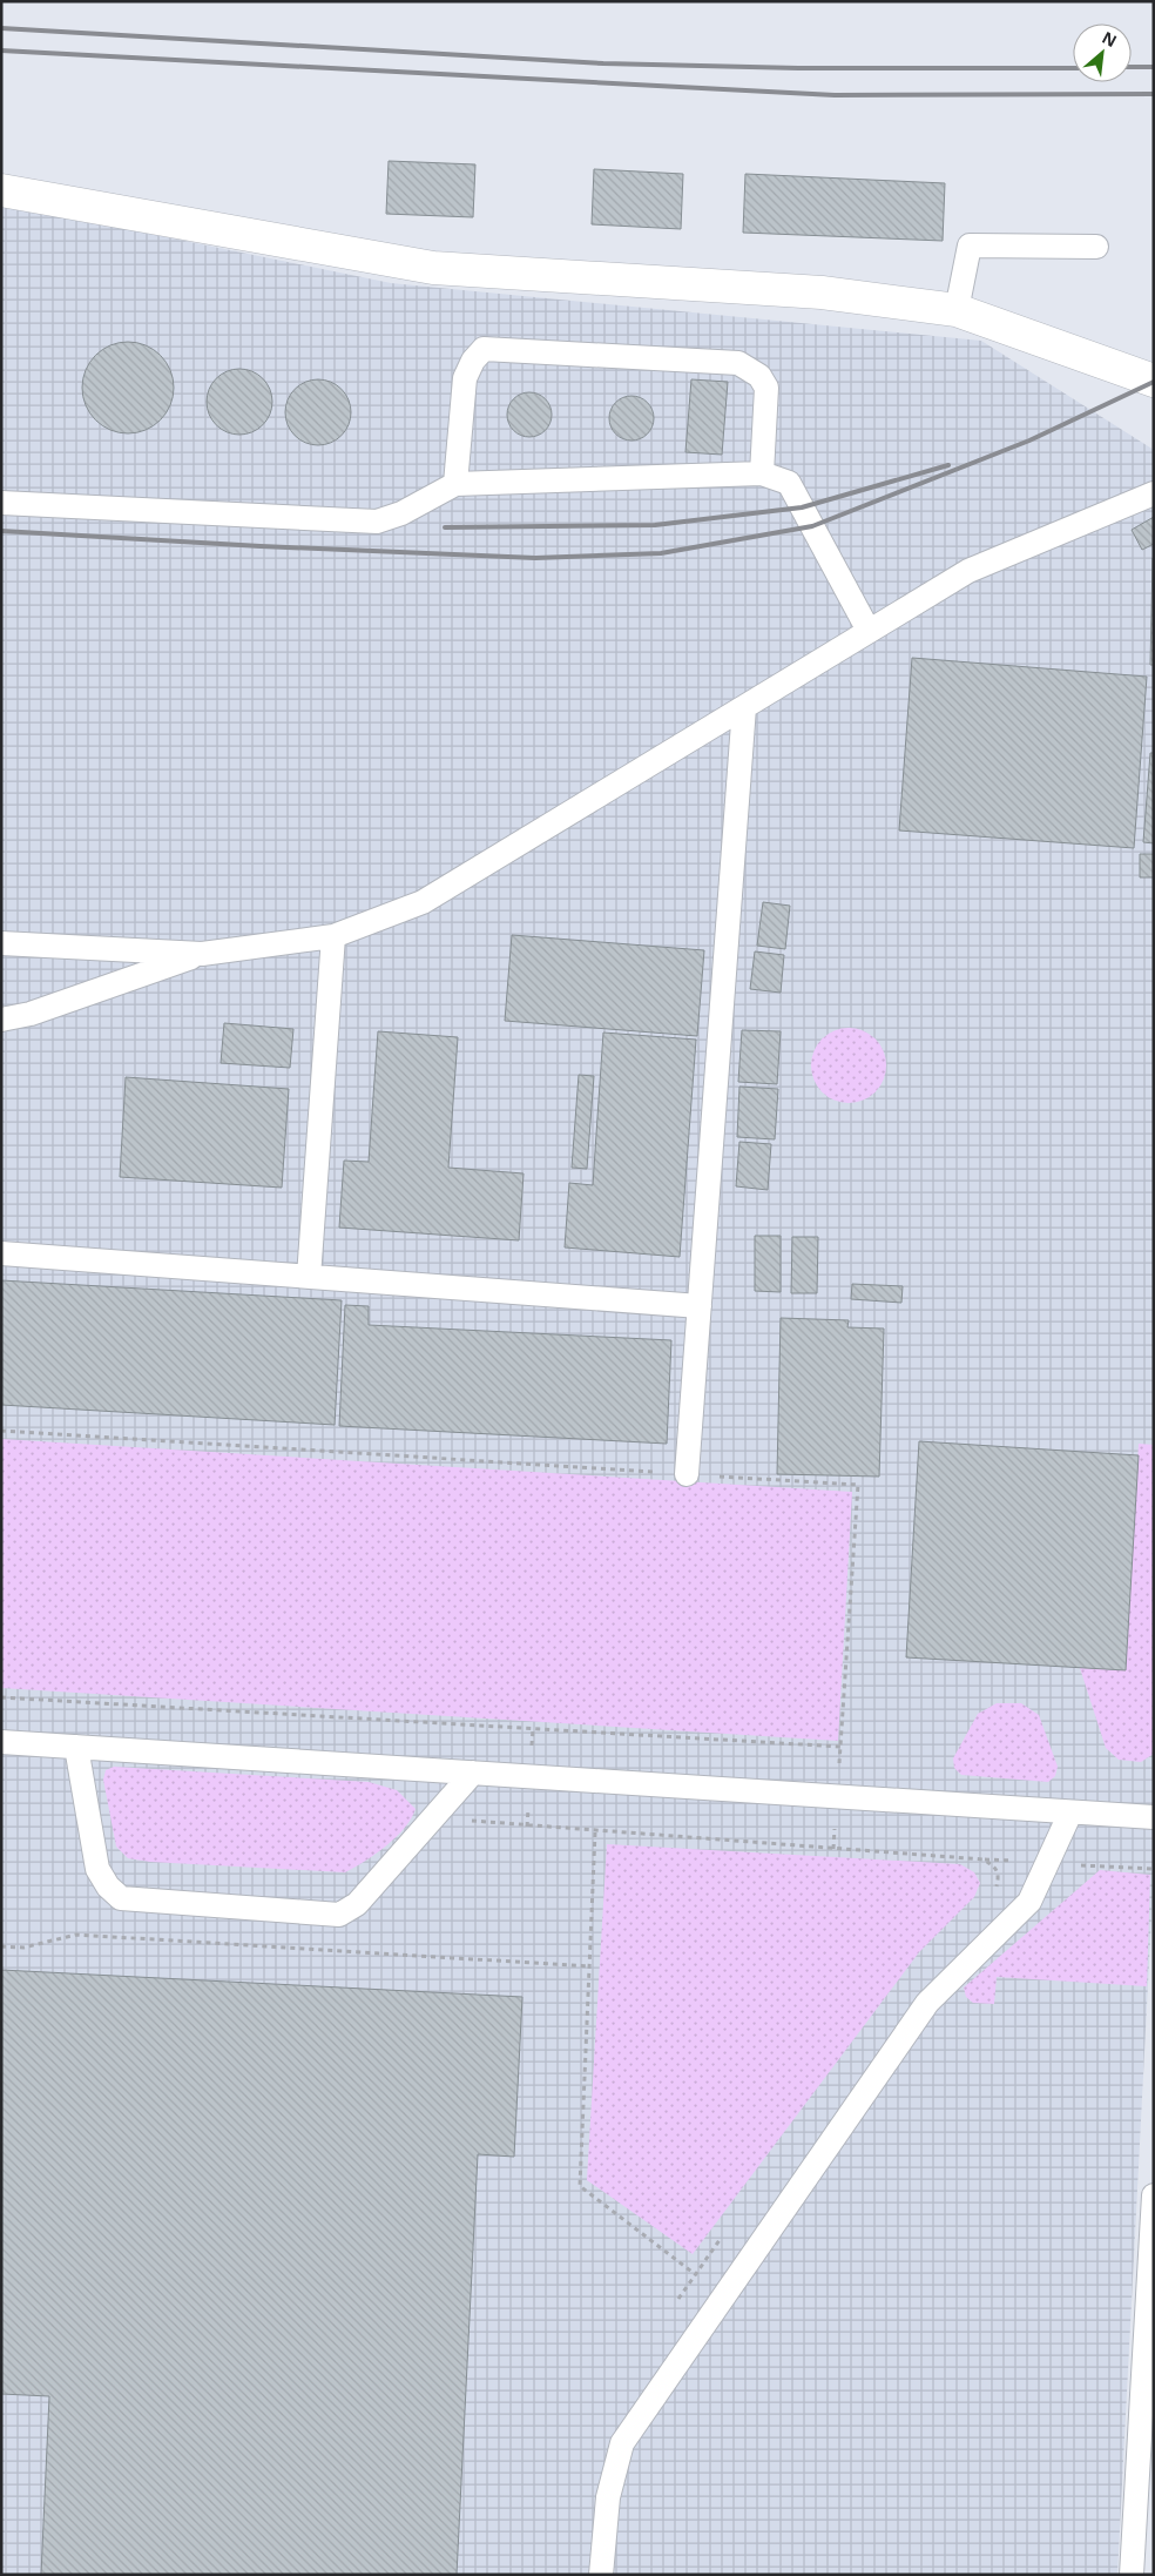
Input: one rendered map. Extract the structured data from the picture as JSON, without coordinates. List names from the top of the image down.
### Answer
{
  "north": "top right"
}
